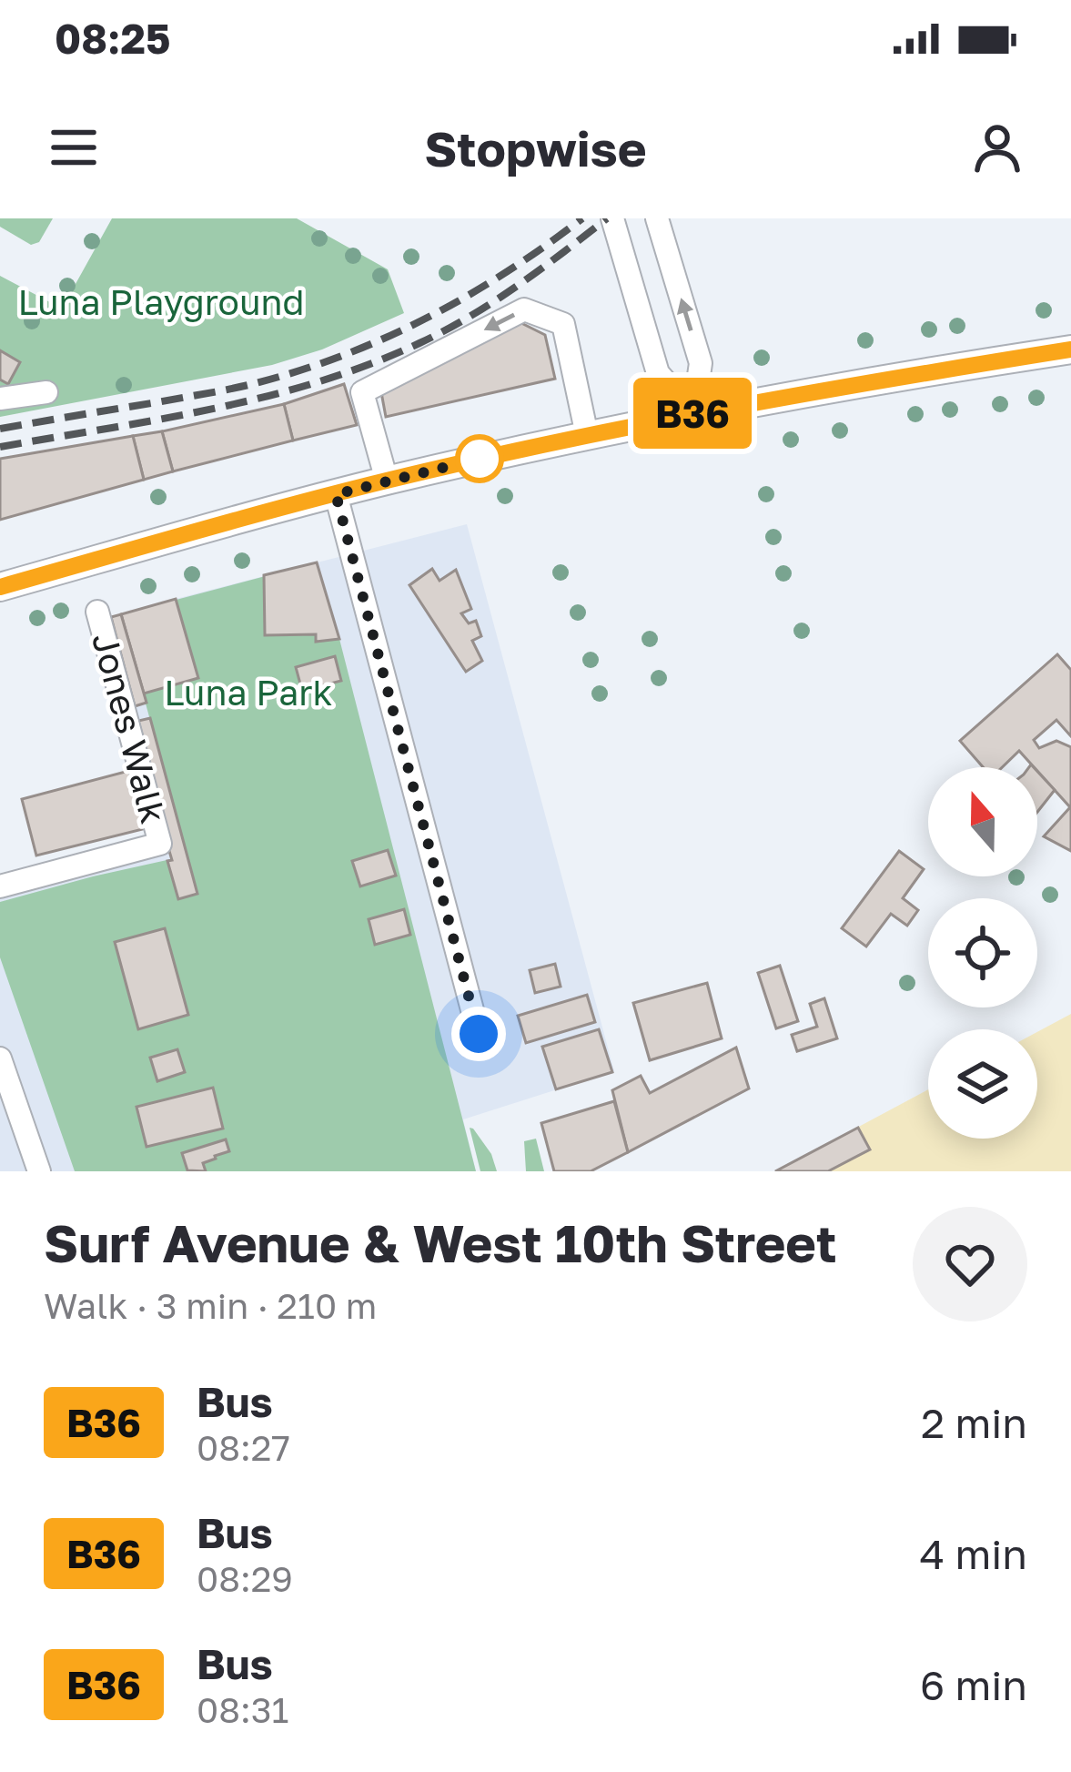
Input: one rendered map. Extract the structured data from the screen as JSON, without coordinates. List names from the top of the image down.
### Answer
{
  "streets": {
    "street": ["Jones Walk"]
  },
  "parks": ["Luna Playground", "Luna Park"],
  "lines": ["bus line B36"],
  "north": "top",
  "page": {
    "status": "08:25",
    "header": "Stopwise",
    "on_map": "B36",
    "heading": ["Surf Avenue & West 10th Street", "Walk · 3 min · 210 m"],
    "list": [
      {
        "mark": "B36",
        "name": "Bus",
        "note": "08:27",
        "value": "2 min"
      },
      {
        "mark": "B36",
        "name": "Bus",
        "note": "08:29",
        "value": "4 min"
      },
      {
        "mark": "B36",
        "name": "Bus",
        "note": "08:31",
        "value": "6 min"
      }
    ]
  }
}
